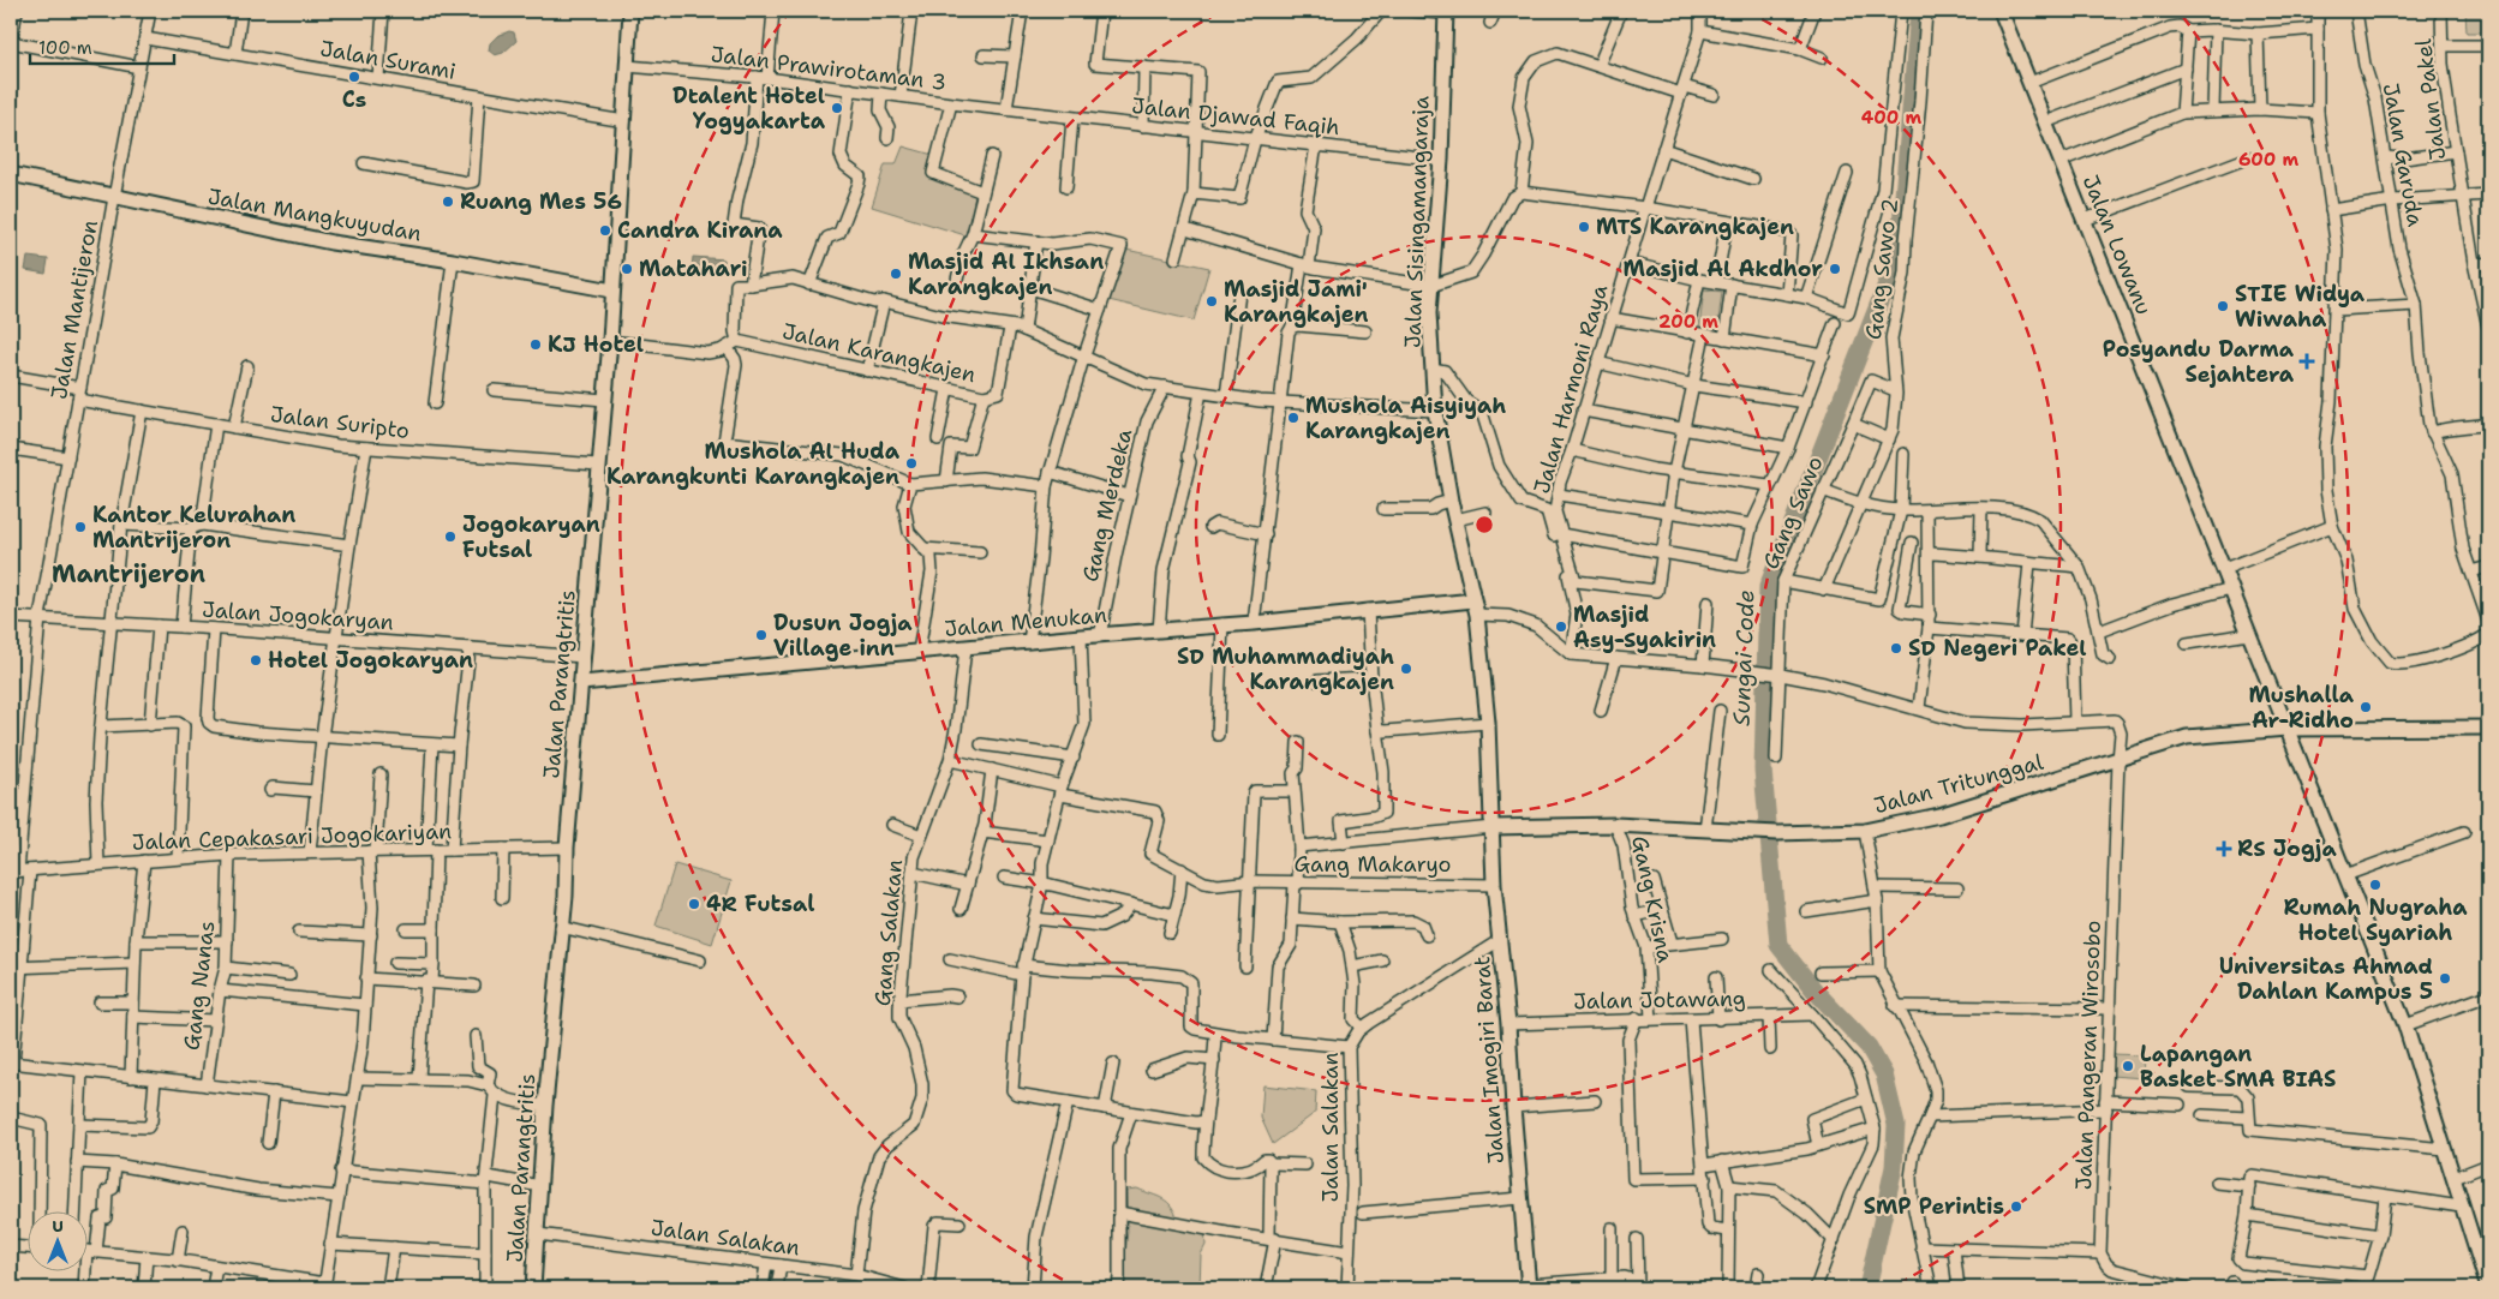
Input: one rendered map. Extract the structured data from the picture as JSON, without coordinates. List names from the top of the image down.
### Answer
{
  "streets": {
    "main road": [
      "Jalan Mangkuyudan",
      "Jalan Sisingamangaraja",
      "Jalan Lowanu",
      "Jalan Menukan",
      "Jalan Parangtritis",
      "Jalan Tritunggal",
      "Jalan Imogiri Barat"
    ],
    "street": [
      "Jalan Surami",
      "Jalan Prawirotaman 3",
      "Jalan Pakel",
      "Jalan Djawad Faqih",
      "Jalan Garuda",
      "Gang Sawo 2",
      "Jalan Mantijeron",
      "Jalan Karangkajen",
      "Jalan Harmoni Raya",
      "Jalan Suripto",
      "Gang Merdeka",
      "Gang Sawo",
      "Jalan Jogokaryan",
      "Jalan Cepakasari Jogokariyan",
      "Gang Makaryo",
      "Gang Krisna",
      "Gang Salakan",
      "Gang Nanas",
      "Jalan Jotawang",
      "Jalan Pangeran Wirosobo",
      "Jalan Salakan"
    ]
  },
  "crossings": [
    ["Jalan Surami", "Jalan Mantijeron"],
    ["Jalan Surami", "Jalan Parangtritis"],
    ["Jalan Prawirotaman 3", "Jalan Djawad Faqih"],
    ["Jalan Prawirotaman 3", "Jalan Parangtritis"],
    ["Jalan Djawad Faqih", "Jalan Sisingamangaraja"],
    ["Jalan Mangkuyudan", "Jalan Mantijeron"],
    ["Jalan Mangkuyudan", "Jalan Parangtritis"],
    ["Jalan Sisingamangaraja", "Jalan Harmoni Raya"],
    ["Jalan Sisingamangaraja", "Jalan Menukan"],
    ["Jalan Sisingamangaraja", "Jalan Tritunggal"],
    ["Jalan Sisingamangaraja", "Jalan Imogiri Barat"],
    ["Jalan Lowanu", "Jalan Tritunggal"],
    ["Gang Sawo 2", "Gang Sawo"],
    ["Jalan Mantijeron", "Jalan Suripto"],
    ["Jalan Mantijeron", "Jalan Jogokaryan"],
    ["Jalan Mantijeron", "Jalan Cepakasari Jogokariyan"],
    ["Jalan Suripto", "Jalan Parangtritis"],
    ["Gang Merdeka", "Jalan Menukan"],
    ["Jalan Jogokaryan", "Jalan Parangtritis"],
    ["Jalan Menukan", "Jalan Parangtritis"],
    ["Jalan Menukan", "Gang Salakan"],
    ["Jalan Parangtritis", "Jalan Cepakasari Jogokariyan"],
    ["Jalan Parangtritis", "Jalan Salakan"],
    ["Jalan Tritunggal", "Gang Krisna"],
    ["Jalan Tritunggal", "Jalan Pangeran Wirosobo"],
    ["Jalan Tritunggal", "Jalan Imogiri Barat"],
    ["Jalan Cepakasari Jogokariyan", "Gang Nanas"],
    ["Gang Makaryo", "Jalan Imogiri Barat"],
    ["Gang Krisna", "Jalan Jotawang"],
    ["Gang Salakan", "Jalan Salakan"],
    ["Jalan Jotawang", "Jalan Imogiri Barat"],
    ["Jalan Imogiri Barat", "Jalan Salakan"]
  ],
  "districts": ["Mantrijeron"],
  "water": ["Sungai Code"],
  "places": {
    "other": [
      "Cs",
      "Dtalent Hotel Yogyakarta",
      "Ruang Mes 56",
      "MTS Karangkajen",
      "Candra Kirana",
      "Matahari",
      "Masjid Al Akdhor",
      "Masjid Al Ikhsan Karangkajen",
      "Masjid Jami' Karangkajen",
      "STIE Widya Wiwaha",
      "KJ Hotel",
      "Mushola Aisyiyah Karangkajen",
      "Mushola Al Huda Karangkunti Karangkajen",
      "Kantor Kelurahan Mantrijeron",
      "Jogokaryan Futsal",
      "Masjid Asy-Syakirin",
      "Dusun Jogja Village inn",
      "SD Negeri Pakel",
      "Hotel Jogokaryan",
      "SD Muhammadiyah Karangkajen",
      "Mushalla Ar-Ridho",
      "Rumah Nugraha Hotel Syariah",
      "4R Futsal",
      "Universitas Ahmad Dahlan Kampus 5",
      "Lapangan Basket SMA BIAS",
      "SMP Perintis"
    ],
    "health": ["Posyandu Darma Sejahtera", "RS Jogja"]
  },
  "scale_bar": "100 m",
  "north": "top",
  "rings": ["400 m", "600 m", "200 m"]
}
